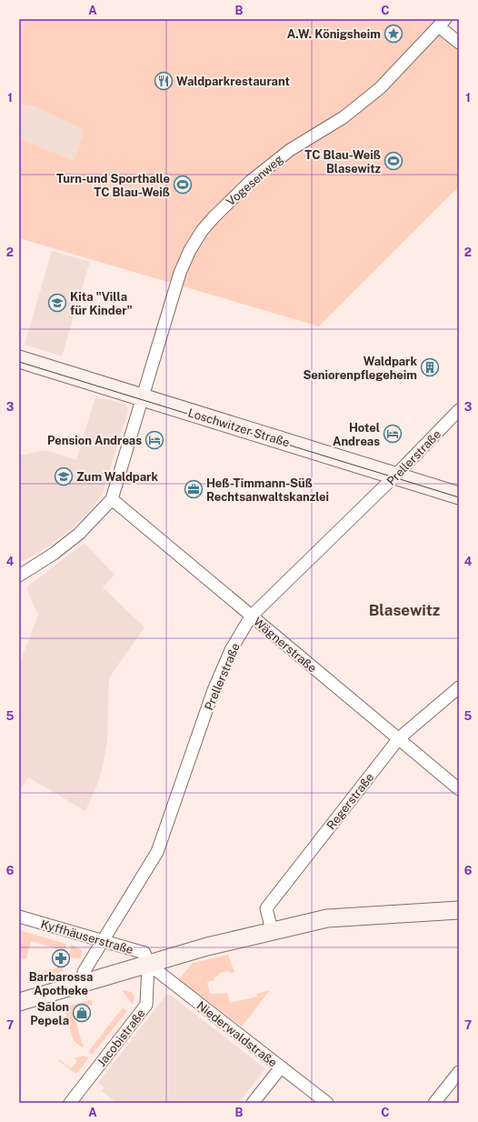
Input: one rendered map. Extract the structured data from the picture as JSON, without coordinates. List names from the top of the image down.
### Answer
{
  "streets": {
    "street": [
      "Vogesenweg",
      "Loschwitzer Straße",
      "Prellerstraße",
      "Wägnerstraße",
      "Regerstraße",
      "Kyffhäuserstraße",
      "Niederwaldstraße",
      "Jacobistraße"
    ]
  },
  "crossings": [
    ["Vogesenweg", "Loschwitzer Straße"],
    ["Vogesenweg", "Wägnerstraße"],
    ["Loschwitzer Straße", "Prellerstraße"],
    ["Prellerstraße", "Wägnerstraße"],
    ["Prellerstraße", "Kyffhäuserstraße"],
    ["Wägnerstraße", "Regerstraße"],
    ["Kyffhäuserstraße", "Niederwaldstraße"],
    ["Kyffhäuserstraße", "Jacobistraße"],
    ["Niederwaldstraße", "Jacobistraße"]
  ],
  "districts": ["Blasewitz"],
  "places": {
    "place": ["A.W. Königsheim"],
    "restaurant": ["Waldparkrestaurant"],
    "sports": ["TC Blau-Weiß Blasewitz", "Turn-und Sporthalle TC Blau-Weiß"],
    "school or university": ["Kita \"Villa für Kinder\"", "Zum Waldpark"],
    "building": ["Waldpark Seniorenpflegeheim"],
    "hotel": ["Hotel Andreas", "Pension Andreas"],
    "office": ["Heß-Timmann-Süß Rechtsanwaltskanzlei"],
    "pharmacy": ["Barbarossa Apotheke"],
    "shop": ["Salon Pepela"]
  },
  "grid": {
    "columns": ["A", "B", "C"],
    "rows": [
      "1",
      "2",
      "3",
      "4",
      "5",
      "6",
      "7"
    ]
  }
}
